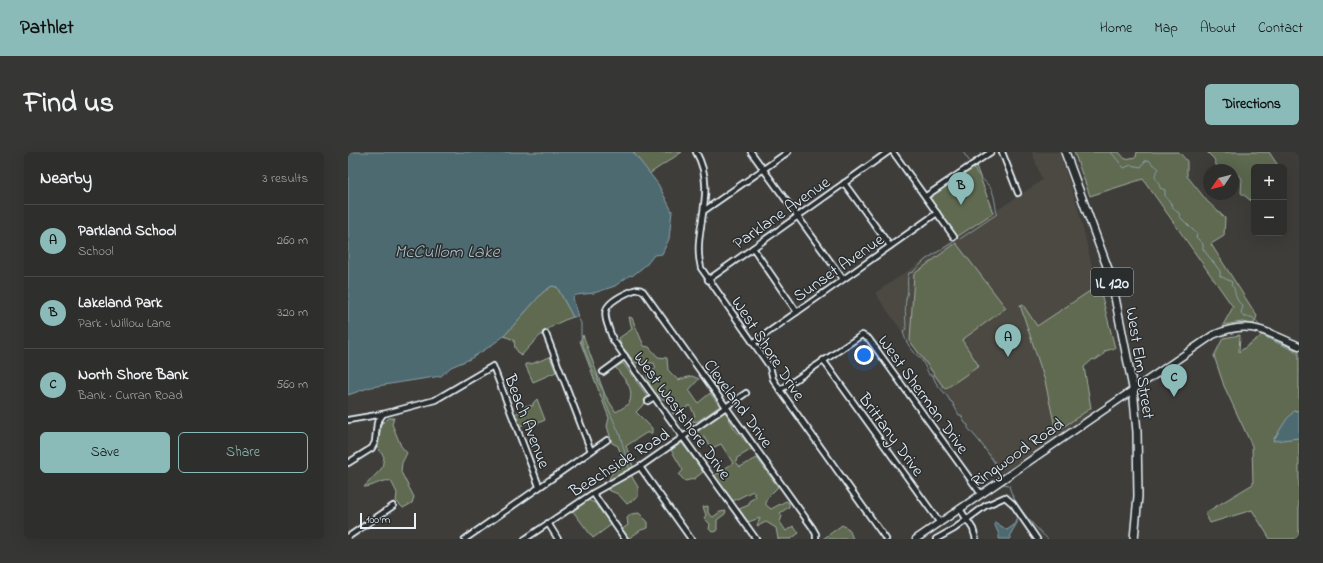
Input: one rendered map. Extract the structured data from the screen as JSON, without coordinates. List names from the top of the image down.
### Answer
{
  "streets": {
    "main road": ["IL 120", "West Elm Street"],
    "street": [
      "Parklane Avenue",
      "Sunset Avenue",
      "West Shore Drive",
      "West Sherman Drive",
      "Cleveland Drive",
      "West Westshore Drive",
      "Beach Avenue",
      "Brittany Drive",
      "Ringwood Road",
      "Beachside Road"
    ]
  },
  "crossings": [
    ["Parklane Avenue", "West Shore Drive"],
    ["Sunset Avenue", "West Shore Drive"],
    ["West Elm Street", "Ringwood Road"],
    ["West Sherman Drive", "Brittany Drive"],
    ["West Sherman Drive", "Ringwood Road"],
    ["Cleveland Drive", "West Westshore Drive"],
    ["Cleveland Drive", "Beachside Road"],
    ["West Westshore Drive", "Beachside Road"],
    ["Brittany Drive", "Ringwood Road"]
  ],
  "water": ["McCullom Lake"],
  "scale_bar": "100 m",
  "north": "bottom left",
  "page": {
    "header": "Pathlet",
    "nav": [
      "Home",
      "Map",
      "About",
      "Contact"
    ],
    "title": "Find us",
    "buttons": [
      "Directions",
      ["Save", "Share"]
    ],
    "heading": ["Nearby", "3 results"],
    "map_buttons": ["+", "−"],
    "pins": ["B", "A", "C"],
    "list": [
      {
        "mark": "A",
        "name": "Parkland School",
        "note": "School",
        "value": "260 m"
      },
      {
        "mark": "B",
        "name": "Lakeland Park",
        "note": "Park · Willow Lane",
        "value": "320 m"
      },
      {
        "mark": "C",
        "name": "North Shore Bank",
        "note": "Bank · Curran Road",
        "value": "560 m"
      }
    ],
    "scale": "100 m"
  }
}
